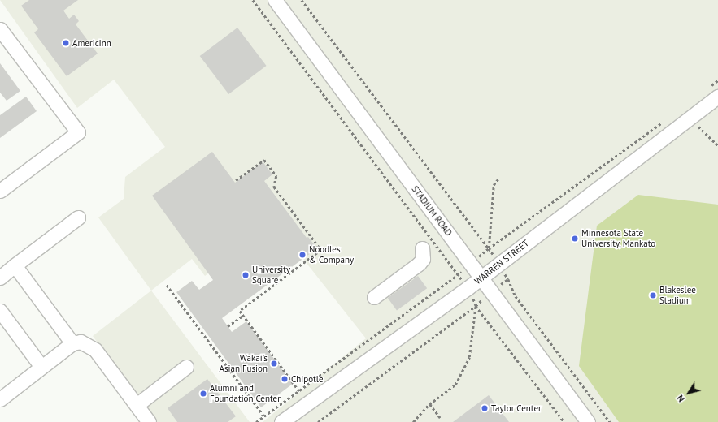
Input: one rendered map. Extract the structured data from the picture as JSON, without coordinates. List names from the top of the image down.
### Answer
{
  "streets": {
    "street": ["STADIUM ROAD", "WARREN STREET"]
  },
  "crossings": [
    ["STADIUM ROAD", "WARREN STREET"]
  ],
  "places": [
    "AmericInn",
    "Minnesota State University, Mankato",
    "Noodles & Company",
    "University Square",
    "Blakeslee Stadium",
    "Wakai's Asian Fusion",
    "Chipotle",
    "Alumni and Foundation Center",
    "Taylor Center"
  ],
  "north": "bottom left"
}
